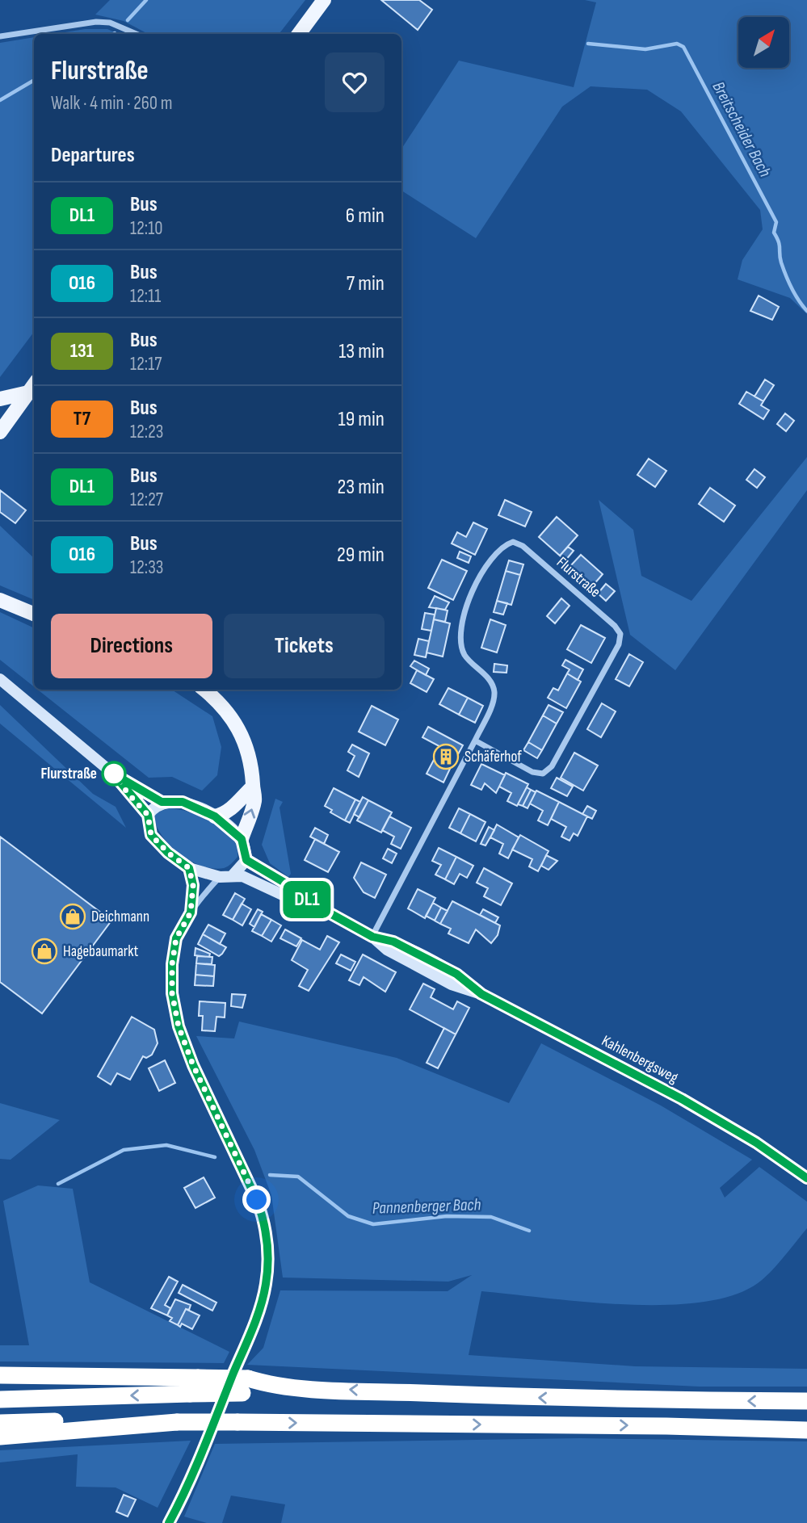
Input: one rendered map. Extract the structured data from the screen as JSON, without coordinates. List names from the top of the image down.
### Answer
{
  "streets": {
    "street": ["Flurstraße", "Kahlenbergsweg"]
  },
  "crossings": [
    ["Flurstraße", "Kahlenbergsweg"]
  ],
  "water": ["Breitscheider Bach", "Pannenberger Bach"],
  "places": {
    "building": ["Schäferhof"],
    "other": ["Flurstraße"],
    "shop": ["Deichmann", "Hagebaumarkt"]
  },
  "lines": ["bus line DL1"],
  "north": "top right",
  "page": {
    "on_map": "DL1",
    "heading": [
      ["Flurstraße", "Walk · 4 min · 260 m"],
      "Departures"
    ],
    "list": [
      {
        "mark": "DL1",
        "name": "Bus",
        "note": "12:10",
        "value": "6 min"
      },
      {
        "mark": "O16",
        "name": "Bus",
        "note": "12:11",
        "value": "7 min"
      },
      {
        "mark": "131",
        "name": "Bus",
        "note": "12:17",
        "value": "13 min"
      },
      {
        "mark": "T7",
        "name": "Bus",
        "note": "12:23",
        "value": "19 min"
      },
      {
        "mark": "DL1",
        "name": "Bus",
        "note": "12:27",
        "value": "23 min"
      },
      {
        "mark": "O16",
        "name": "Bus",
        "note": "12:33",
        "value": "29 min"
      }
    ],
    "buttons": ["Directions", "Tickets"]
  }
}
